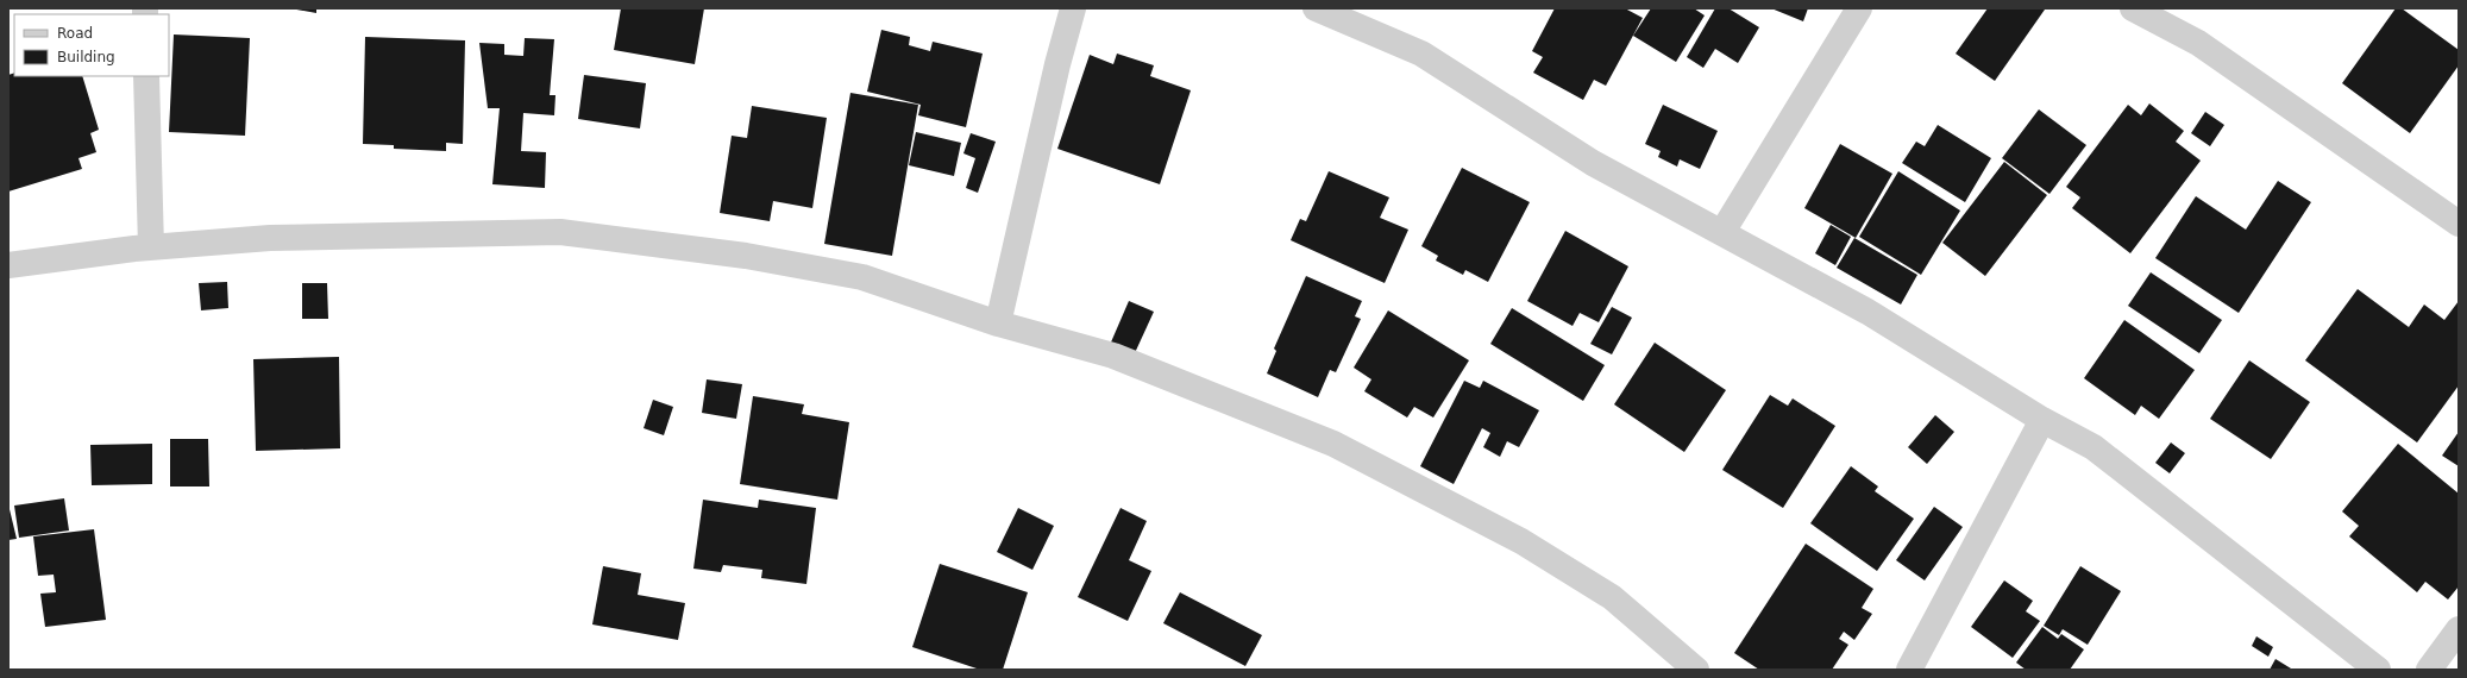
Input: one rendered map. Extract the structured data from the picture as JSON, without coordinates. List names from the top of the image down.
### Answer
{
  "legend": ["Road", "Building"]
}
